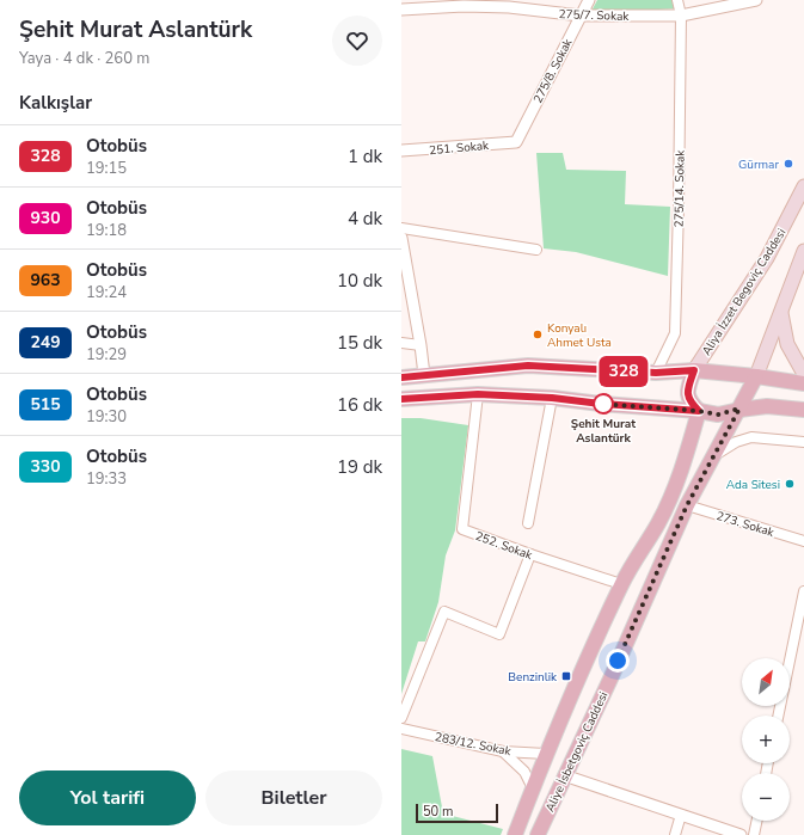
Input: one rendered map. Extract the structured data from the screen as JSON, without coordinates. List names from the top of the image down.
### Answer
{
  "streets": {
    "main road": ["Aliya İzzet Begoviç Caddesi", "Aliye İsbetgoviç Caddesi"],
    "street": [
      "275/7. Sokak",
      "275/8. Sokak",
      "251. Sokak",
      "275/14. Sokak",
      "273. Sokak",
      "252. Sokak",
      "283/12. Sokak"
    ]
  },
  "crossings": [
    ["275/7. Sokak", "275/8. Sokak"],
    ["275/7. Sokak", "275/14. Sokak"],
    ["275/8. Sokak", "251. Sokak"],
    ["273. Sokak", "Aliye İsbetgoviç Caddesi"],
    ["252. Sokak", "Aliye İsbetgoviç Caddesi"],
    ["283/12. Sokak", "Aliye İsbetgoviç Caddesi"]
  ],
  "places": {
    "other": [
      "Gürmar",
      "Konyalı Ahmet Usta",
      "Şehit Murat Aslantürk",
      "Ada Sitesi"
    ],
    "transit": ["Benzinlik"]
  },
  "lines": ["bus line 328"],
  "scale_bar": "50 m",
  "north": "top right",
  "page": {
    "heading": [
      ["Şehit Murat Aslantürk", "Yaya · 4 dk · 260 m"],
      "Kalkışlar"
    ],
    "on_map": "328",
    "list": [
      {
        "mark": "328",
        "name": "Otobüs",
        "note": "19:15",
        "value": "1 dk"
      },
      {
        "mark": "930",
        "name": "Otobüs",
        "note": "19:18",
        "value": "4 dk"
      },
      {
        "mark": "963",
        "name": "Otobüs",
        "note": "19:24",
        "value": "10 dk"
      },
      {
        "mark": "249",
        "name": "Otobüs",
        "note": "19:29",
        "value": "15 dk"
      },
      {
        "mark": "515",
        "name": "Otobüs",
        "note": "19:30",
        "value": "16 dk"
      },
      {
        "mark": "330",
        "name": "Otobüs",
        "note": "19:33",
        "value": "19 dk"
      }
    ],
    "map_buttons": ["+", "−"],
    "buttons": ["Yol tarifi", "Biletler"],
    "scale": "50 m"
  }
}
